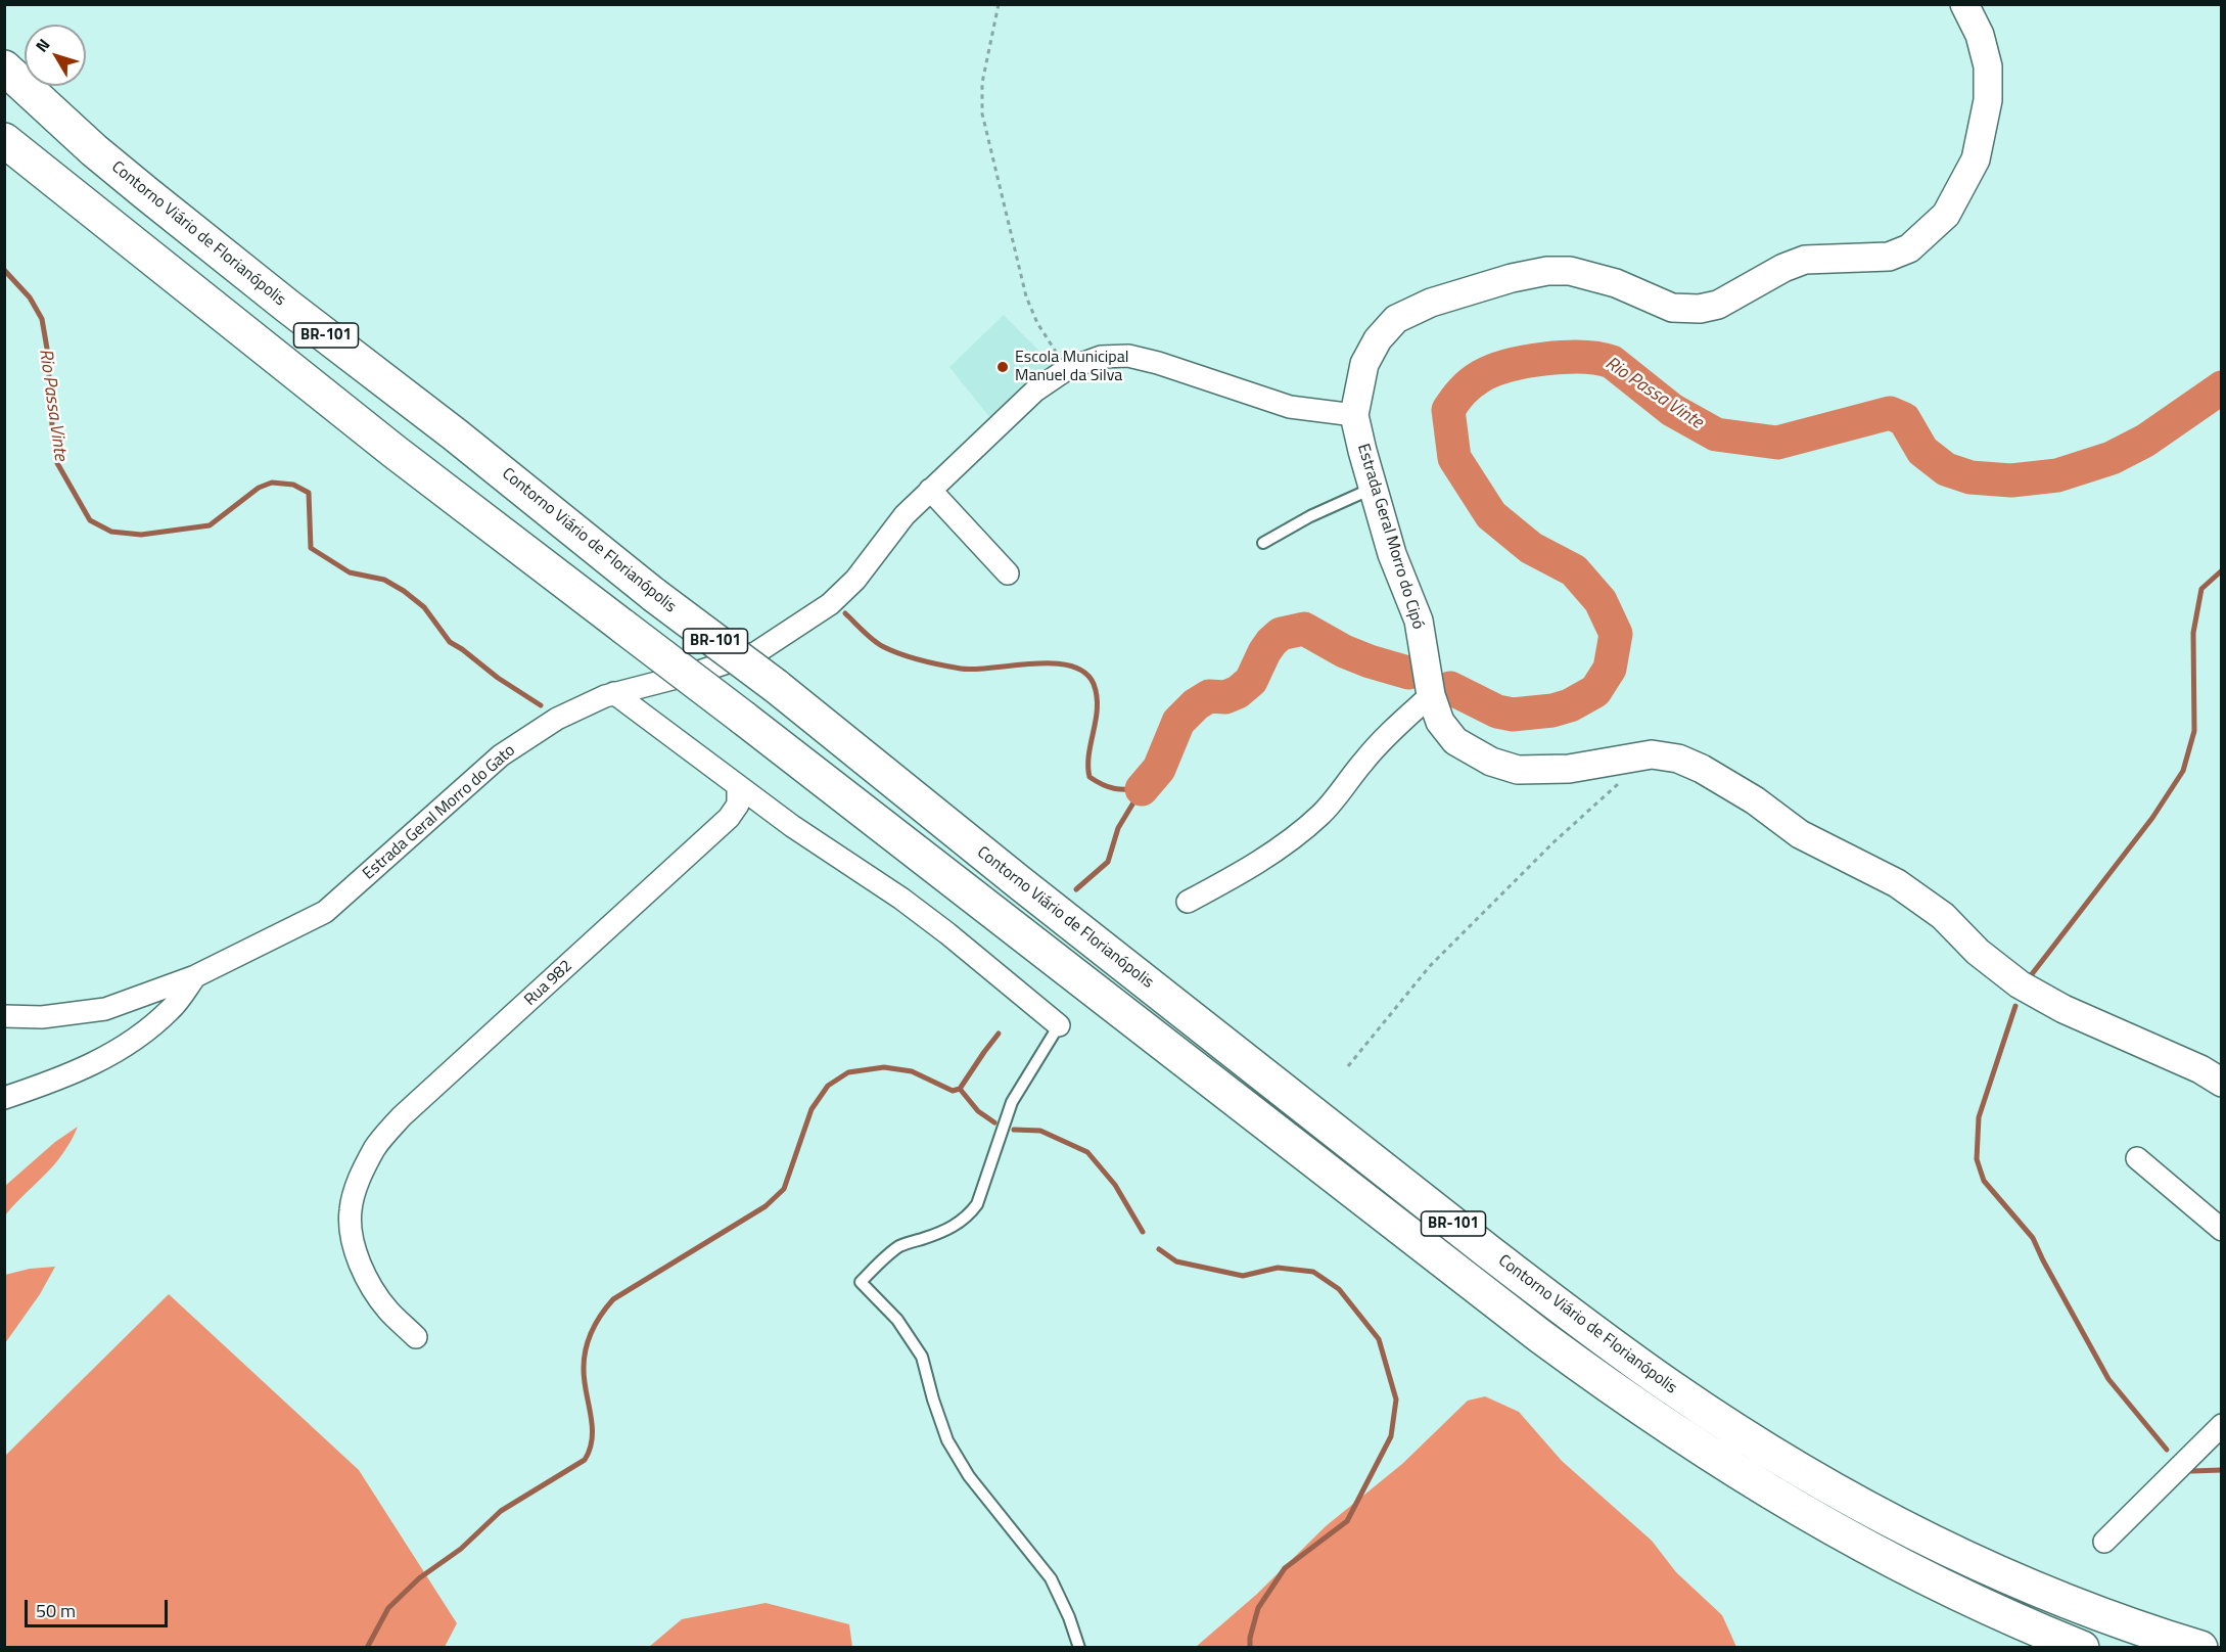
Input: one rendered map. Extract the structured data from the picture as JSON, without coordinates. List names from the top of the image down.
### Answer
{
  "streets": {
    "highway": ["Contorno Viário de Florianópolis", "BR-101"],
    "street": ["Estrada Geral Morro do Cipó", "Estrada Geral Morro do Gato", "Rua 982"]
  },
  "crossings": [
    ["Estrada Geral Morro do Cipó", "Estrada Geral Morro do Gato"]
  ],
  "water": ["Rio Passa Vinte"],
  "places": ["Escola Municipal Manuel da Silva"],
  "scale_bar": "50 m",
  "north": "top left"
}
